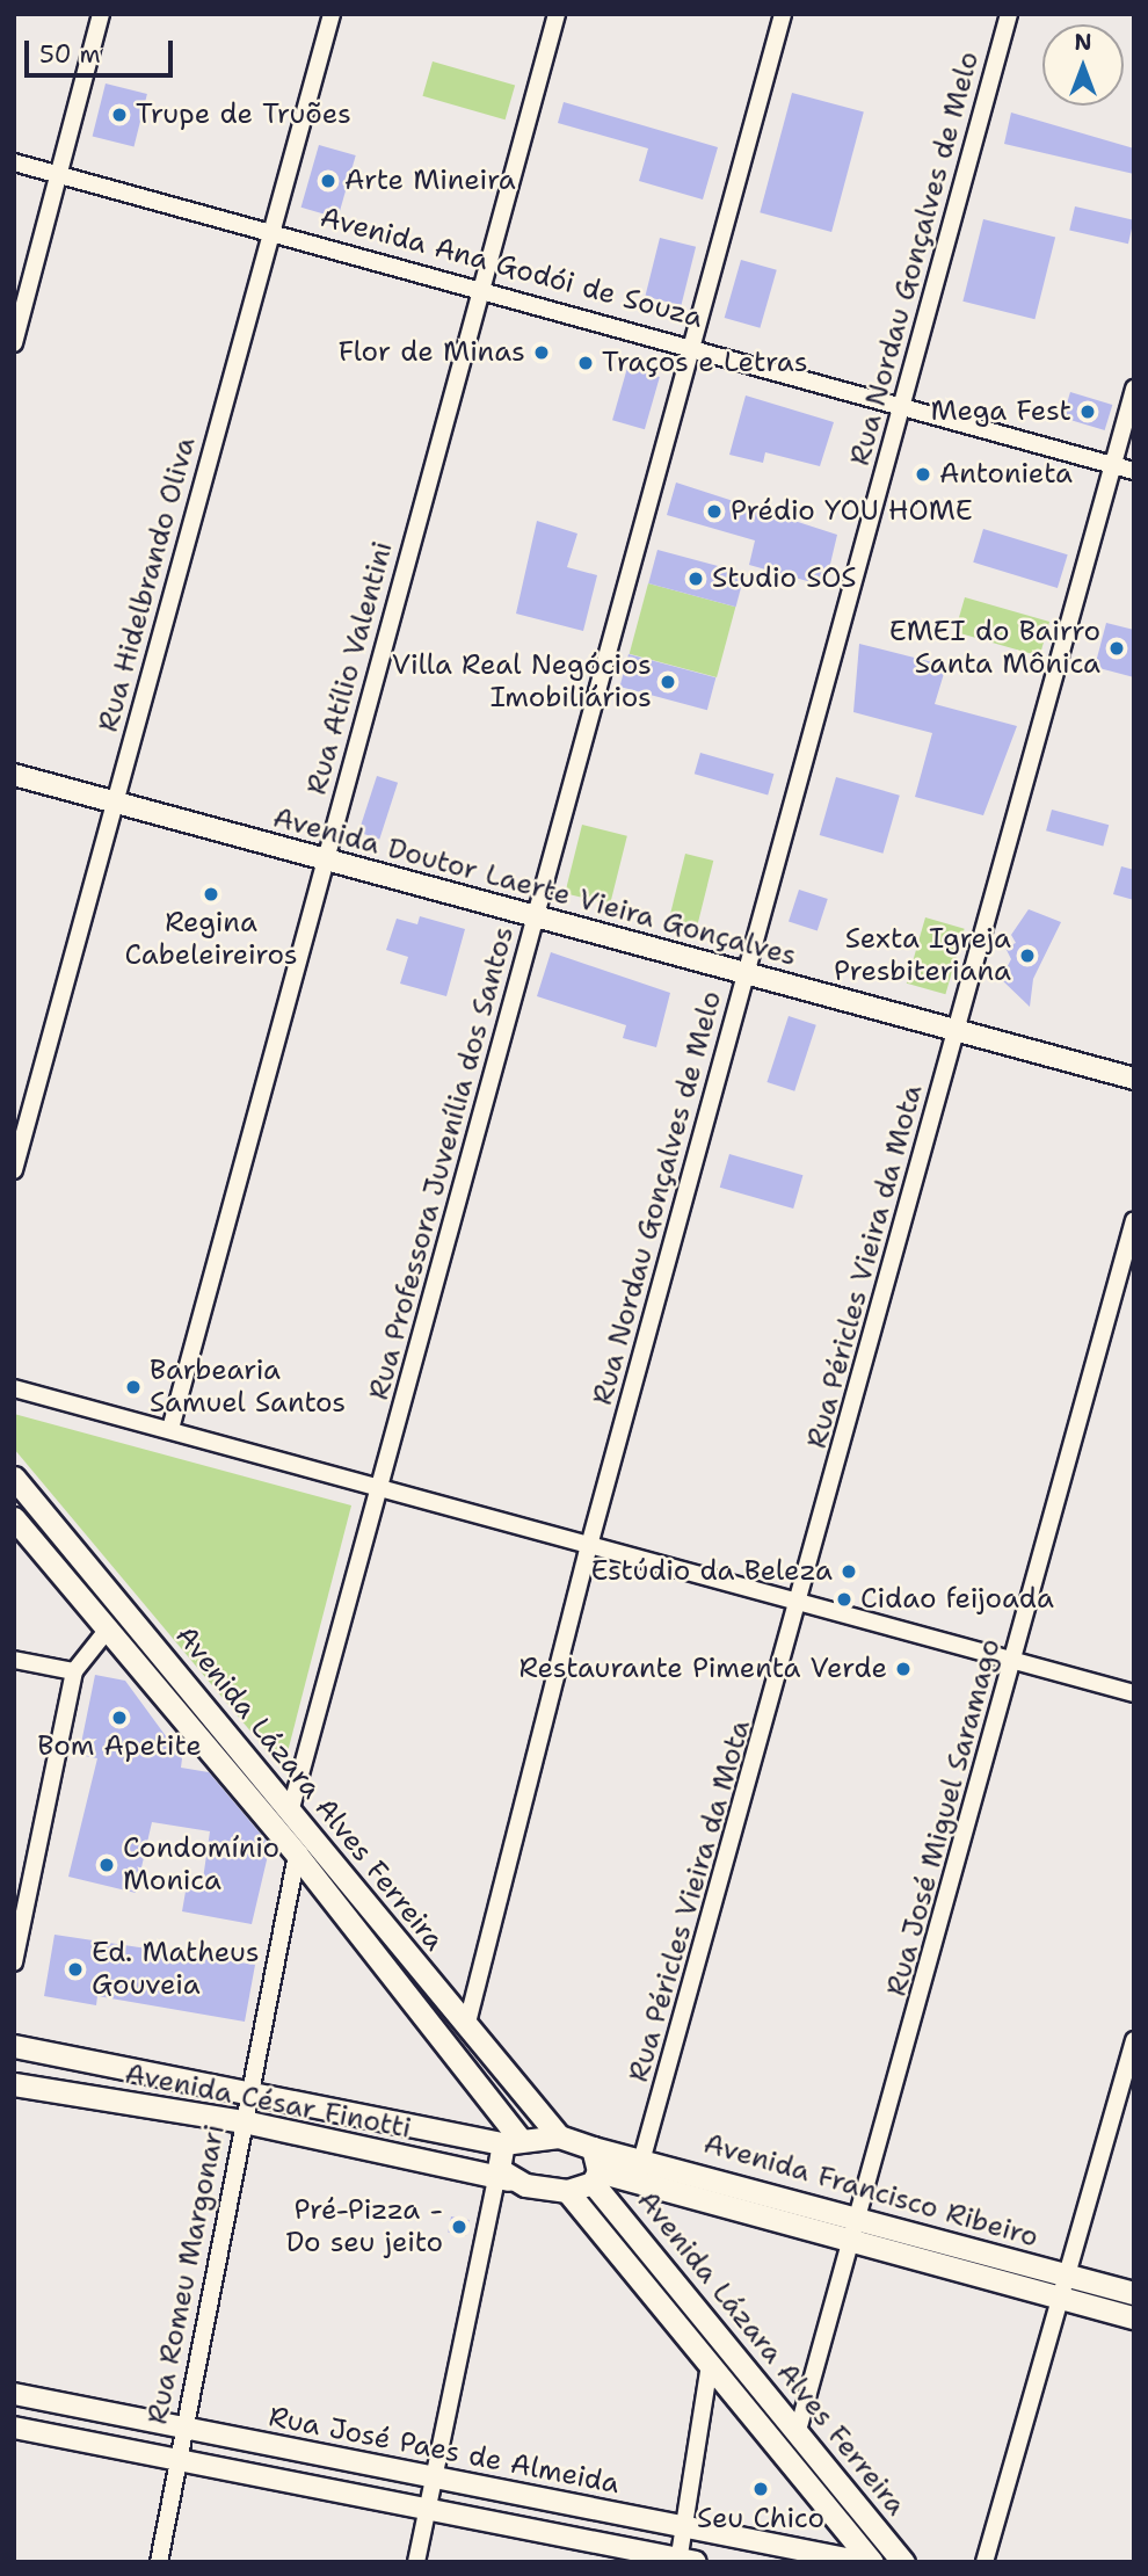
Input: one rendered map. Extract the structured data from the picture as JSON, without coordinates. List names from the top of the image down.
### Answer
{
  "streets": {
    "main road": ["Avenida Lázara Alves Ferreira", "Avenida César Finotti", "Avenida Francisco Ribeiro"],
    "street": [
      "Rua Nordau Gonçalves de Melo",
      "Avenida Ana Godói de Souza",
      "Rua Hidelbrando Oliva",
      "Rua Atílio Valentini",
      "Avenida Doutor Laerte Vieira Gonçalves",
      "Rua Professora Juvenília dos Santos",
      "Rua Péricles Vieira da Mota",
      "Rua José Miguel Saramago",
      "Rua Romeu Margonari",
      "Rua José Paes de Almeida"
    ]
  },
  "crossings": [
    ["Rua Nordau Gonçalves de Melo", "Avenida Ana Godói de Souza"],
    ["Rua Nordau Gonçalves de Melo", "Avenida Doutor Laerte Vieira Gonçalves"],
    ["Rua Nordau Gonçalves de Melo", "Avenida Lázara Alves Ferreira"],
    ["Avenida Ana Godói de Souza", "Rua Hidelbrando Oliva"],
    ["Avenida Ana Godói de Souza", "Rua Atílio Valentini"],
    ["Avenida Ana Godói de Souza", "Rua Professora Juvenília dos Santos"],
    ["Avenida Ana Godói de Souza", "Rua Péricles Vieira da Mota"],
    ["Rua Hidelbrando Oliva", "Avenida Doutor Laerte Vieira Gonçalves"],
    ["Rua Atílio Valentini", "Avenida Doutor Laerte Vieira Gonçalves"],
    ["Avenida Doutor Laerte Vieira Gonçalves", "Rua Professora Juvenília dos Santos"],
    ["Avenida Doutor Laerte Vieira Gonçalves", "Rua Péricles Vieira da Mota"],
    ["Rua Professora Juvenília dos Santos", "Avenida Lázara Alves Ferreira"],
    ["Rua Péricles Vieira da Mota", "Avenida Francisco Ribeiro"],
    ["Avenida Lázara Alves Ferreira", "Rua José Miguel Saramago"],
    ["Avenida Lázara Alves Ferreira", "Avenida César Finotti"],
    ["Avenida Lázara Alves Ferreira", "Avenida Francisco Ribeiro"],
    ["Avenida Lázara Alves Ferreira", "Rua Romeu Margonari"],
    ["Rua José Miguel Saramago", "Avenida Francisco Ribeiro"],
    ["Avenida César Finotti", "Avenida Francisco Ribeiro"],
    ["Avenida César Finotti", "Rua Romeu Margonari"],
    ["Rua Romeu Margonari", "Rua José Paes de Almeida"]
  ],
  "places": [
    "Trupe de Truões",
    "Arte Mineira",
    "Flor de Minas",
    "Traços e Letras",
    "Mega Fest",
    "Antonieta",
    "Prédio YOU HOME",
    "Studio SOS",
    "EMEI do Bairro Santa Mônica",
    "Villa Real Negócios Imobiliários",
    "Regina Cabeleireiros",
    "Sexta Igreja Presbiteriana",
    "Barbearia Samuel Santos",
    "Estúdio da Beleza",
    "Cidao feijoada",
    "Restaurante Pimenta Verde",
    "Bom Apetite",
    "Condomínio Monica",
    "Ed. Matheus Gouveia",
    "Pré-Pizza - Do seu jeito",
    "Seu Chico"
  ],
  "scale_bar": "50 m",
  "north": "top"
}
